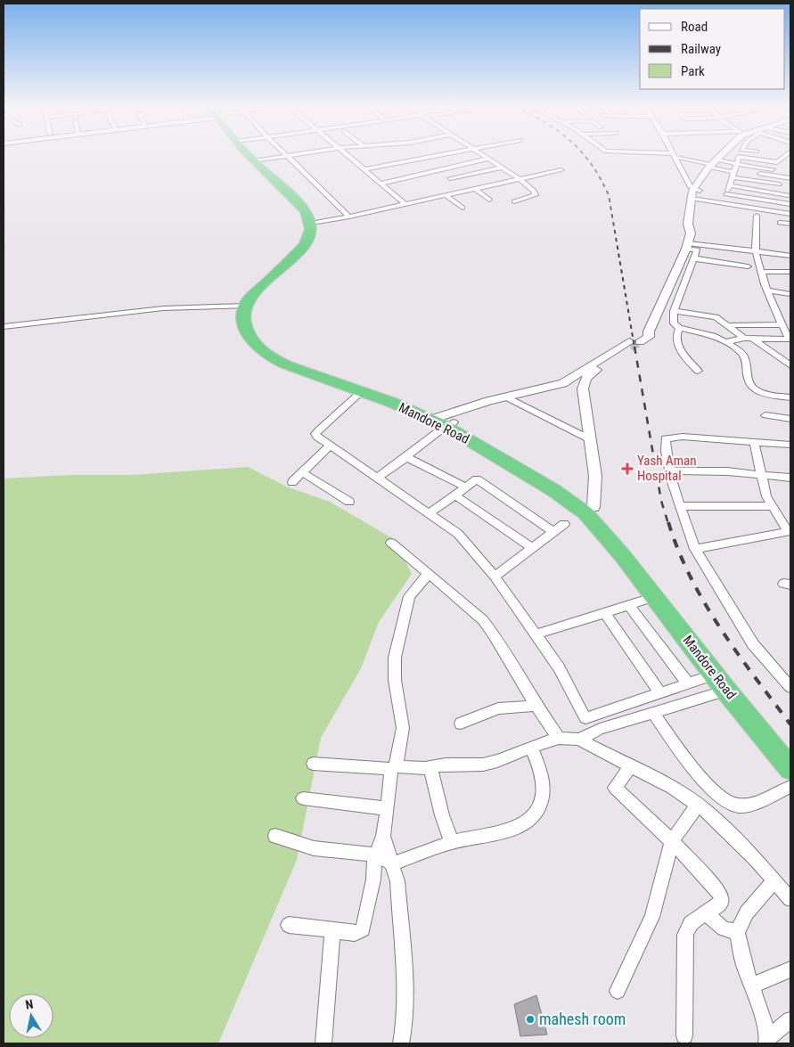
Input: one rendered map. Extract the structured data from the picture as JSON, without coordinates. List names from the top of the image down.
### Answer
{
  "streets": {
    "highway": ["Mandore Road"]
  },
  "places": {
    "health": ["Yash Aman Hospital"],
    "other": ["mahesh room"]
  },
  "legend": ["Road", "Railway", "Park"],
  "north": "top"
}
